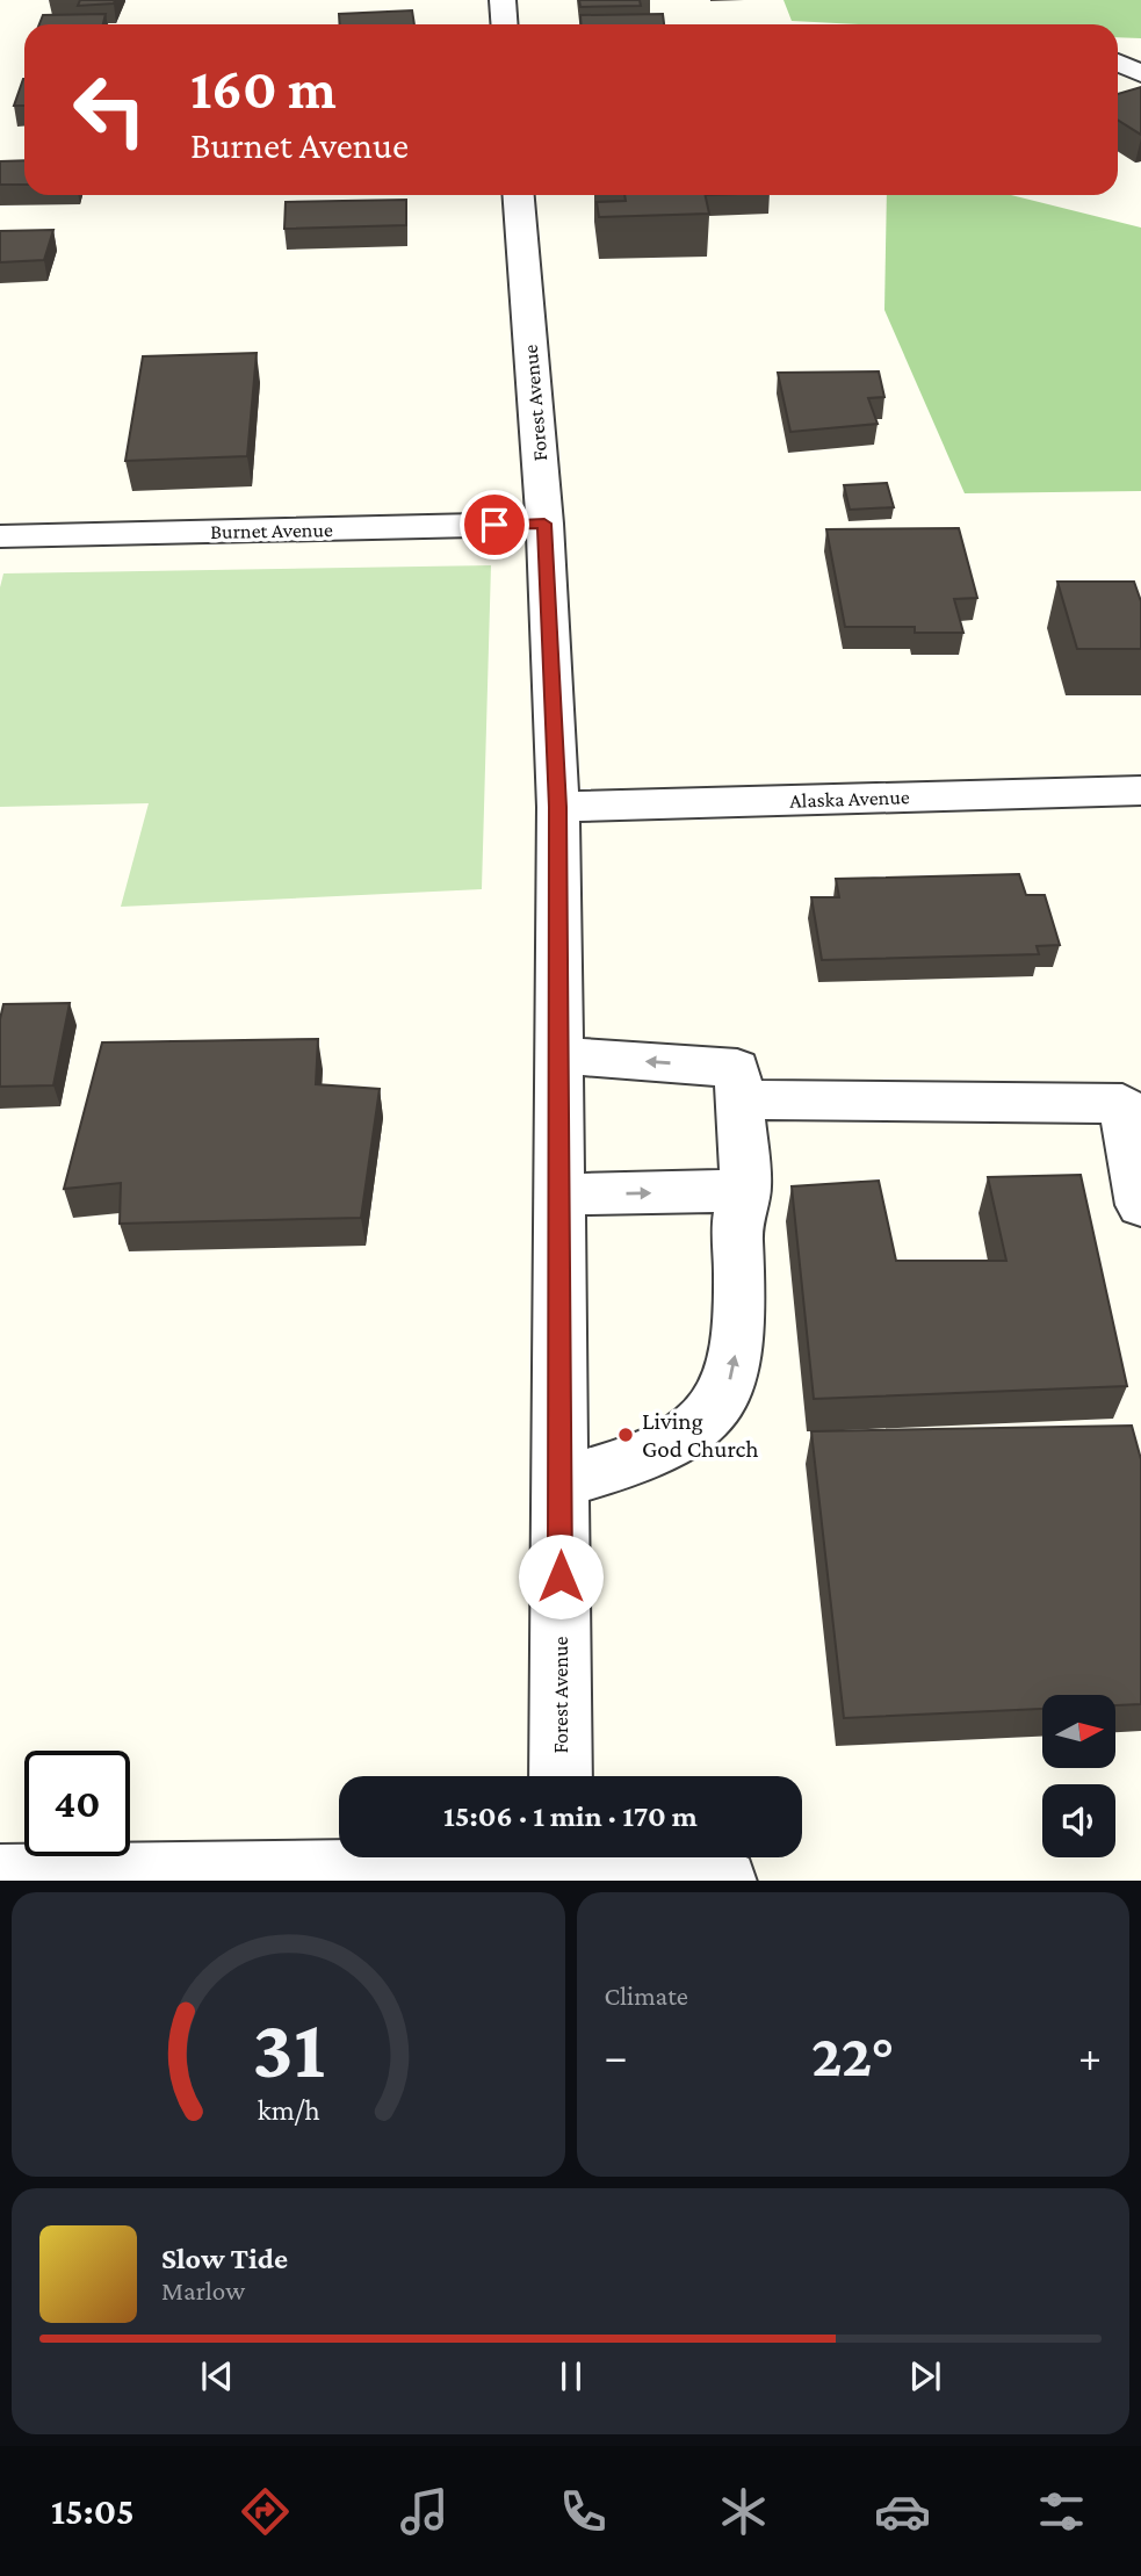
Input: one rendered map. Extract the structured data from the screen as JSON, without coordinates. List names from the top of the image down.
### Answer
{
  "streets": {
    "street": ["Forest Avenue", "Burnet Avenue", "Alaska Avenue"]
  },
  "crossings": [
    ["Forest Avenue", "Burnet Avenue"],
    ["Forest Avenue", "Alaska Avenue"]
  ],
  "places": ["Living God Church"],
  "north": "right",
  "page": {
    "turn": ["160 m", "Burnet Avenue"],
    "limit": "40",
    "trip": "15:06 · 1 min · 170 m",
    "tile": "Climate",
    "heat": ["−", "22°", "+"],
    "song": ["Slow Tide", "Marlow"],
    "tabs": "15:05",
    "gauge": ["31", "km/h"]
  }
}
